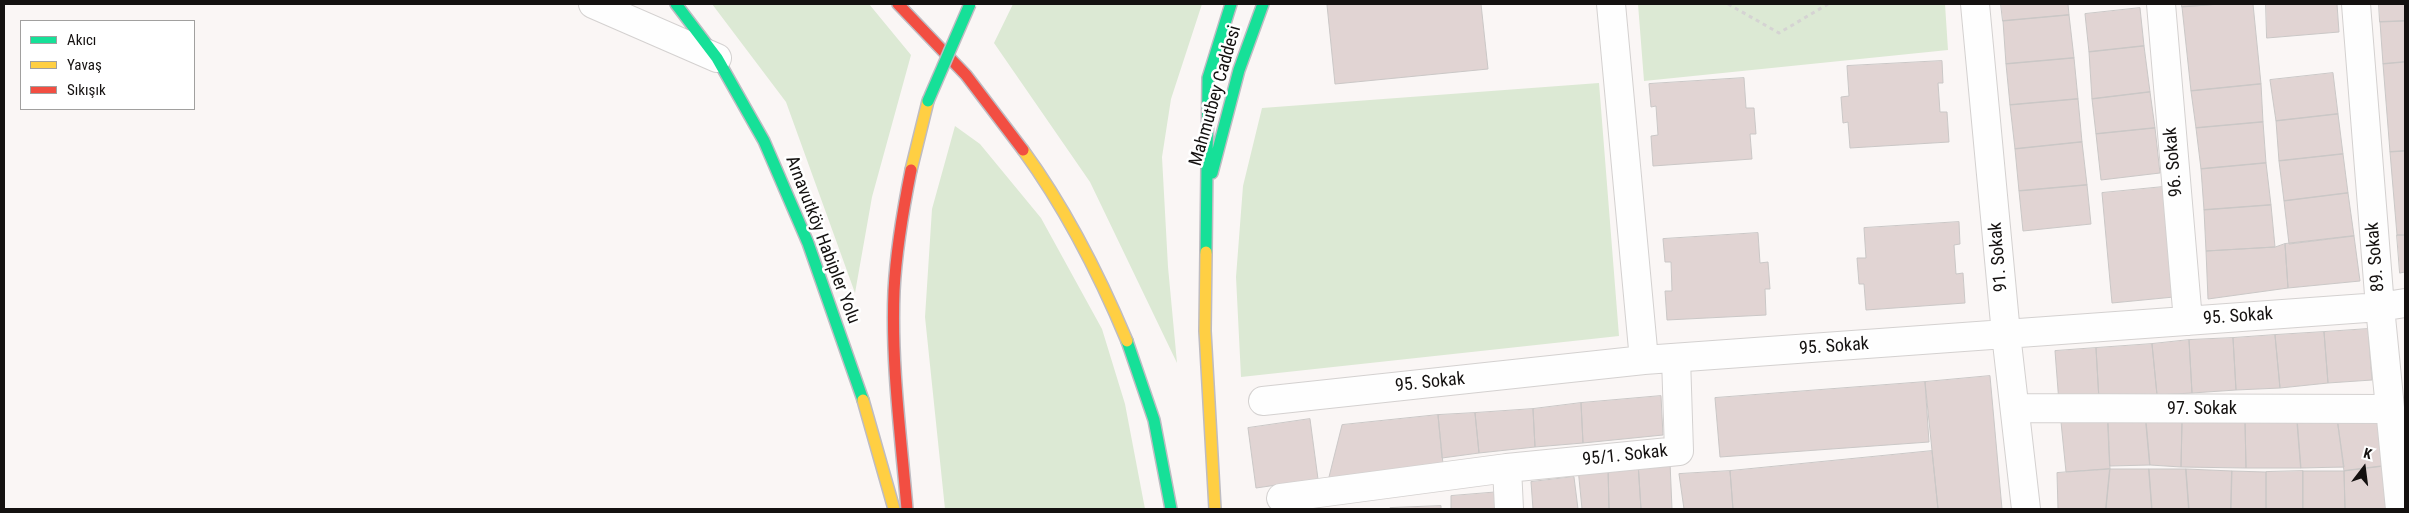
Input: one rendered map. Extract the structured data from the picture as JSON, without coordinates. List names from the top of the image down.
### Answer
{
  "streets": {
    "main road": ["Mahmutbey Caddesi", "Arnavutköy Habipler Yolu"],
    "street": [
      "96. Sokak",
      "91. Sokak",
      "89. Sokak",
      "95. Sokak",
      "97. Sokak",
      "95/1. Sokak"
    ]
  },
  "crossings": [
    ["96. Sokak", "95. Sokak"],
    ["91. Sokak", "95. Sokak"],
    ["91. Sokak", "97. Sokak"],
    ["89. Sokak", "95. Sokak"],
    ["89. Sokak", "97. Sokak"],
    ["95. Sokak", "95/1. Sokak"]
  ],
  "legend": ["Akıcı", "Yavaş", "Sıkışık"],
  "north": "top"
}
